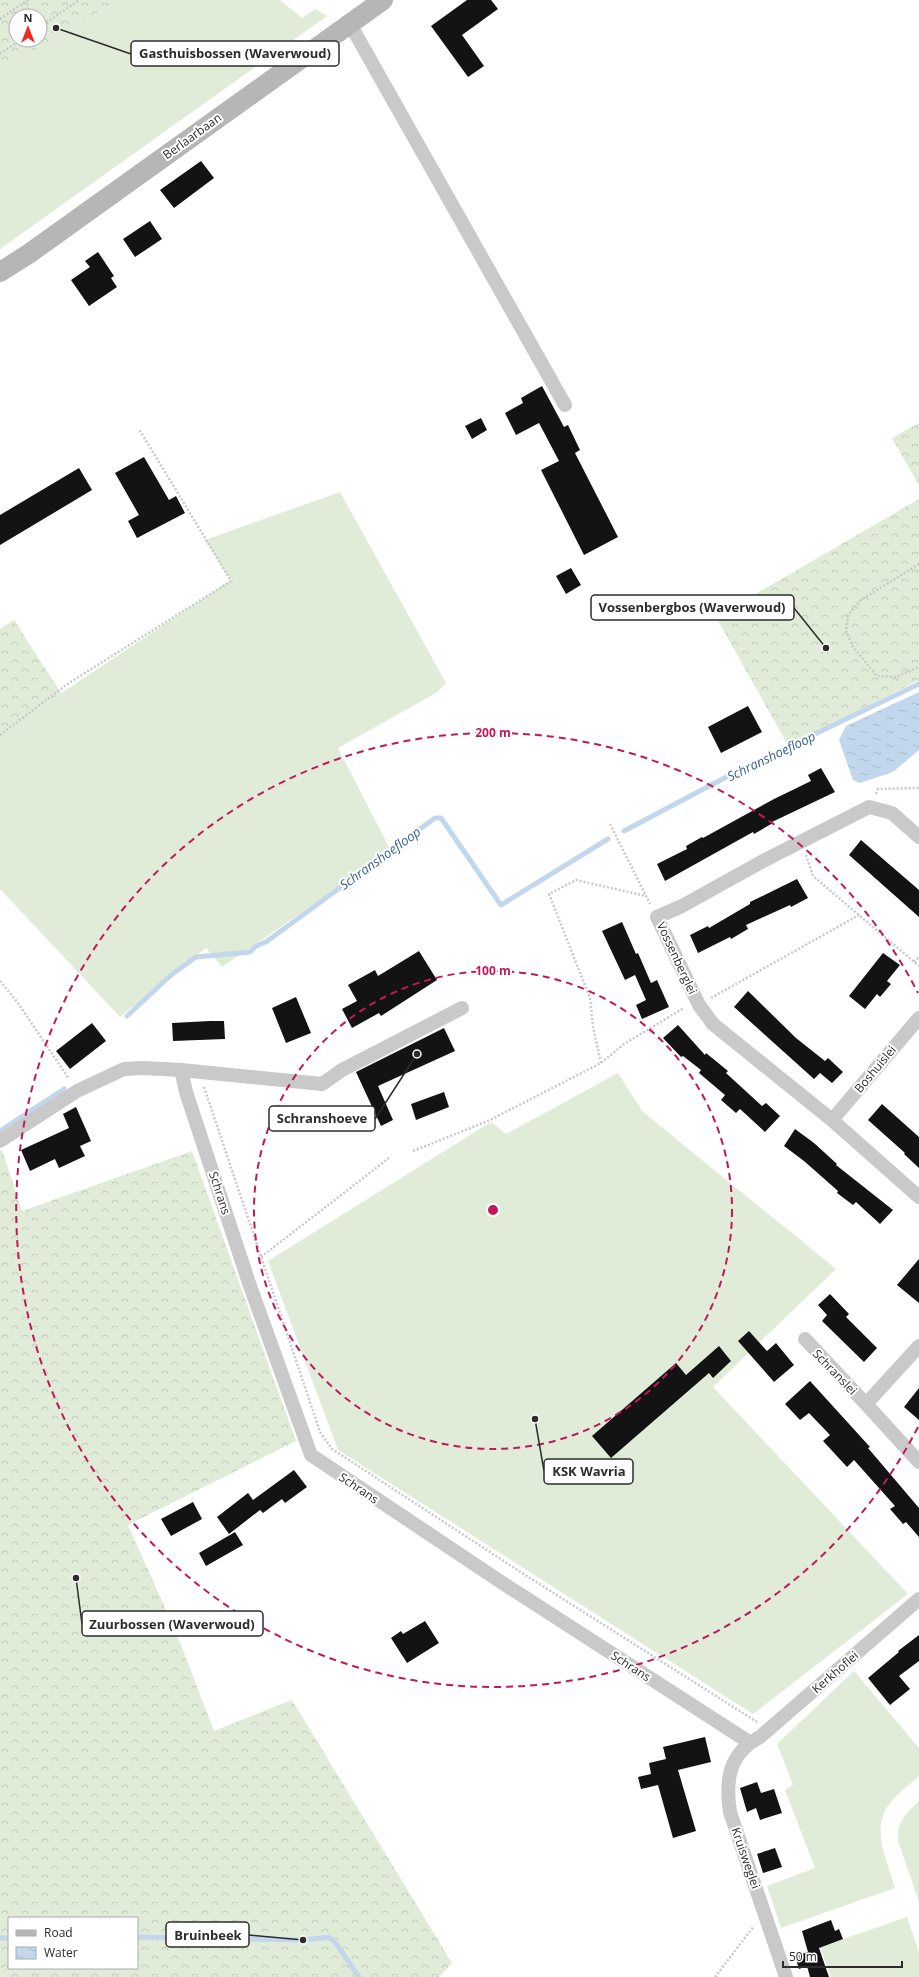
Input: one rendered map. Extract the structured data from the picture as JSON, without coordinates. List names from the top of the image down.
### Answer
{
  "streets": {
    "street": [
      "Berlaarbaan",
      "Vossenberglei",
      "Boshuislei",
      "Schrans",
      "Schranslei",
      "Kerkhoflei",
      "Kruisweglei"
    ]
  },
  "crossings": [
    ["Vossenberglei", "Boshuislei"],
    ["Schrans", "Kerkhoflei"],
    ["Schrans", "Kruisweglei"],
    ["Kerkhoflei", "Kruisweglei"]
  ],
  "water": ["Schranshoefloop"],
  "places": [
    "Gasthuisbossen (Waverwoud)",
    "Vossenbergbos (Waverwoud)",
    "Schranshoeve",
    "KSK Wavria",
    "Zuurbossen (Waverwoud)",
    "Bruinbeek"
  ],
  "legend": ["Road", "Water"],
  "scale_bar": "50 m",
  "north": "top",
  "rings": ["200 m", "100 m"]
}
